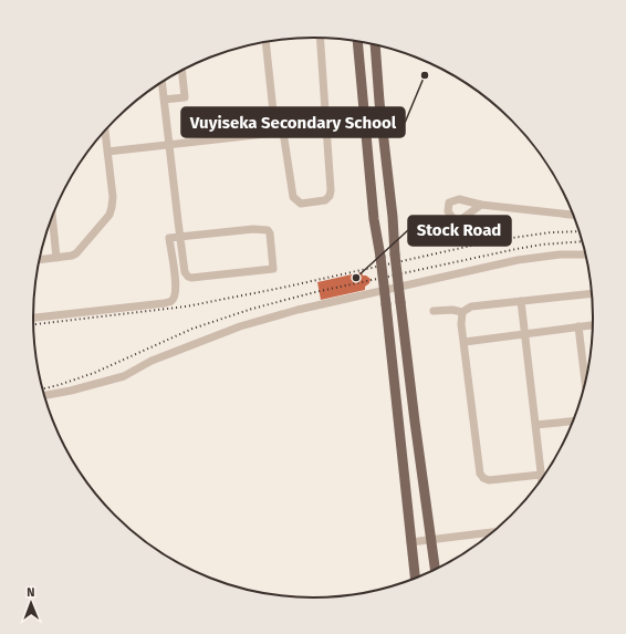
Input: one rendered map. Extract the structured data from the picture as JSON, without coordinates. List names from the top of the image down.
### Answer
{
  "places": ["Vuyiseka Secondary School", "Stock Road"],
  "north": "top"
}
